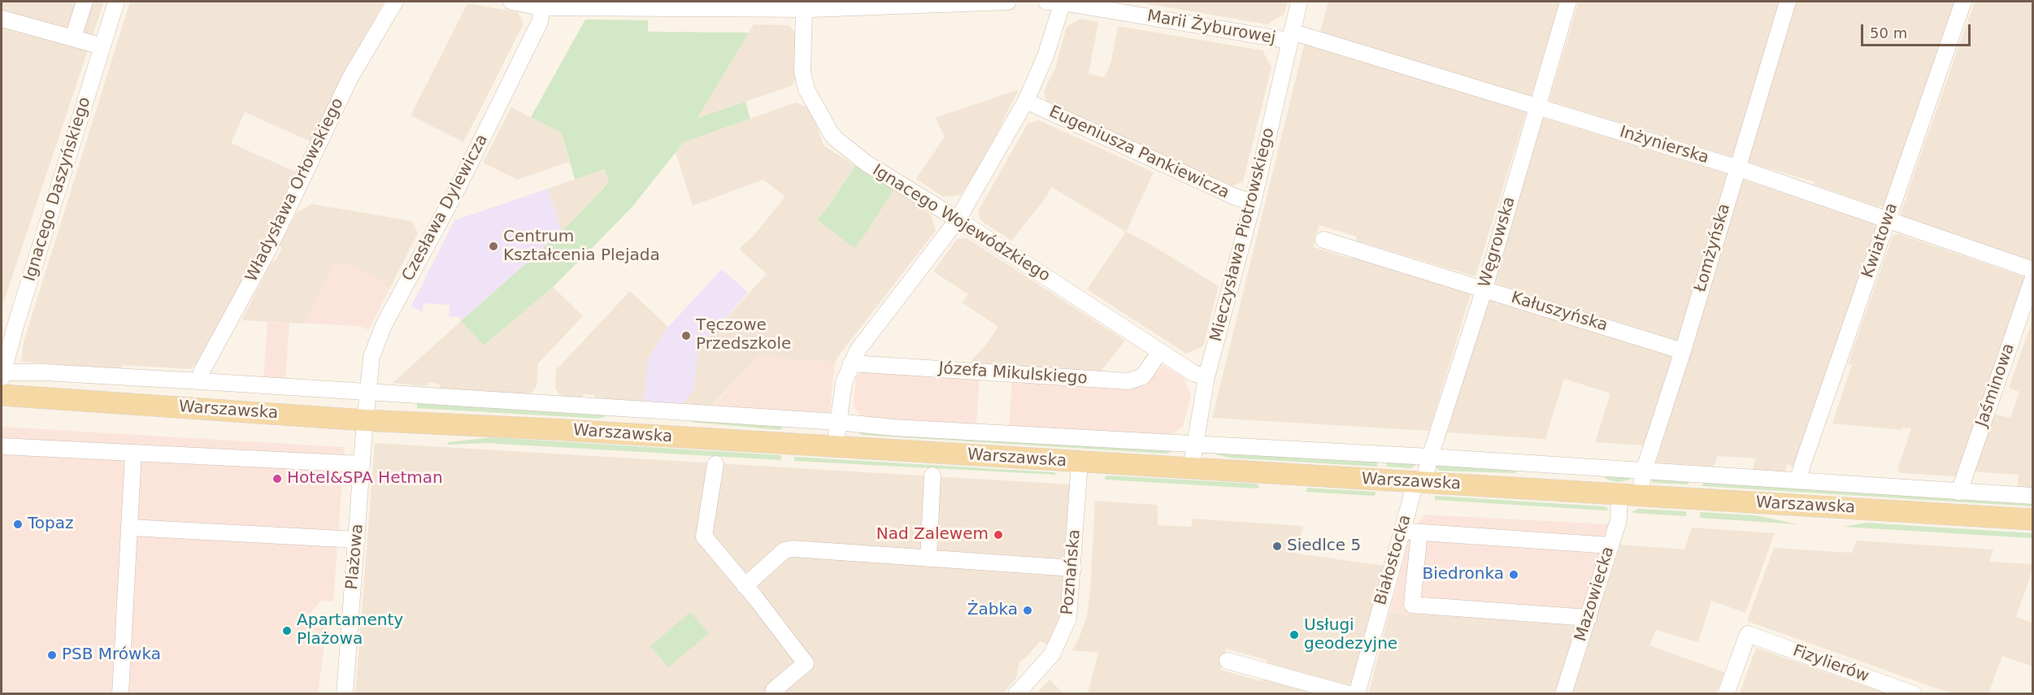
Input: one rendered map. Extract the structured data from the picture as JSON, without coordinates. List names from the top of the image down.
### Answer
{
  "streets": {
    "main road": ["Warszawska"],
    "street": [
      "Marii Żyburowej",
      "Inżynierska",
      "Eugeniusza Pankiewicza",
      "Ignacego Daszyńskiego",
      "Władysława Orłowskiego",
      "Czesława Dylewicza",
      "Ignacego Wojewódzkiego",
      "Mieczysława Piotrowskiego",
      "Kwiatowa",
      "Węgrowska",
      "Łomżyńska",
      "Kałuszyńska",
      "Józefa Mikulskiego",
      "Jaśminowa",
      "Plażowa",
      "Białostocka",
      "Poznańska",
      "Mazowiecka",
      "Fizylierów"
    ]
  },
  "crossings": [
    ["Marii Żyburowej", "Inżynierska"],
    ["Marii Żyburowej", "Mieczysława Piotrowskiego"],
    ["Inżynierska", "Mieczysława Piotrowskiego"],
    ["Inżynierska", "Kwiatowa"],
    ["Inżynierska", "Węgrowska"],
    ["Inżynierska", "Łomżyńska"],
    ["Eugeniusza Pankiewicza", "Mieczysława Piotrowskiego"],
    ["Czesława Dylewicza", "Warszawska"],
    ["Czesława Dylewicza", "Plażowa"],
    ["Ignacego Wojewódzkiego", "Mieczysława Piotrowskiego"],
    ["Ignacego Wojewódzkiego", "Józefa Mikulskiego"],
    ["Mieczysława Piotrowskiego", "Warszawska"],
    ["Węgrowska", "Kałuszyńska"],
    ["Węgrowska", "Warszawska"],
    ["Węgrowska", "Białostocka"],
    ["Łomżyńska", "Kałuszyńska"],
    ["Łomżyńska", "Warszawska"],
    ["Łomżyńska", "Mazowiecka"],
    ["Warszawska", "Plażowa"],
    ["Warszawska", "Białostocka"],
    ["Warszawska", "Poznańska"],
    ["Warszawska", "Mazowiecka"]
  ],
  "places": [
    "Centrum Kształcenia Plejada",
    "Tęczowe Przedszkole",
    "Hotel&SPA Hetman",
    "Topaz",
    "Nad Zalewem",
    "Siedlce 5",
    "Biedronka",
    "Żabka",
    "Apartamenty Plażowa",
    "Usługi geodezyjne",
    "PSB Mrówka"
  ],
  "scale_bar": "50 m"
}
